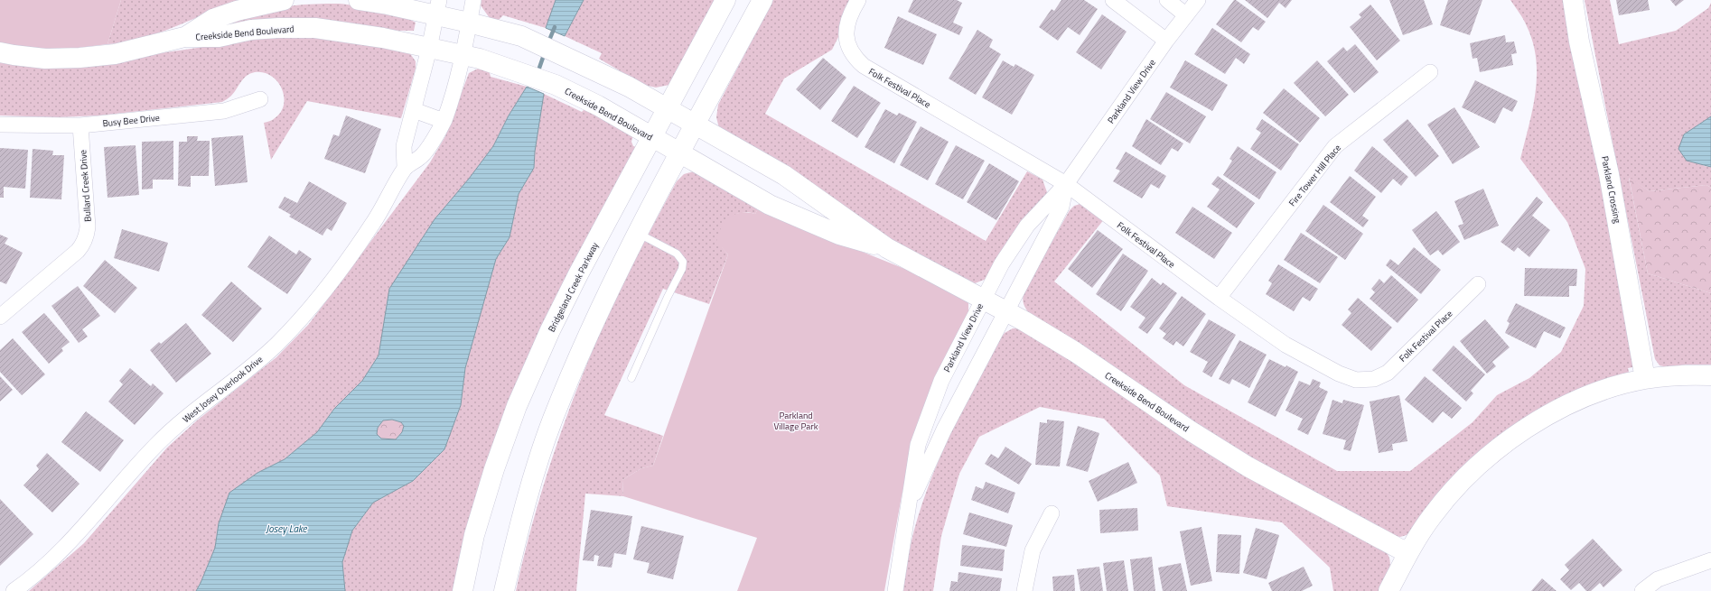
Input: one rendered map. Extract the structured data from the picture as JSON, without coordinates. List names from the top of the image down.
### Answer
{
  "streets": {
    "street": [
      "Creekside Bend Boulevard",
      "Folk Festival Place",
      "Parkland View Drive",
      "Busy Bee Drive",
      "Fire Tower Hill Place",
      "Bullard Creek Drive",
      "Parkland Crossing",
      "Bridgeland Creek Parkway",
      "West Josey Overlook Drive"
    ]
  },
  "crossings": [
    ["Creekside Bend Boulevard", "Parkland View Drive"],
    ["Creekside Bend Boulevard", "Bridgeland Creek Parkway"],
    ["Creekside Bend Boulevard", "West Josey Overlook Drive"],
    ["Folk Festival Place", "Parkland View Drive"],
    ["Folk Festival Place", "Fire Tower Hill Place"],
    ["Busy Bee Drive", "Bullard Creek Drive"]
  ],
  "water": ["Josey Lake"],
  "parks": ["Parkland Village Park"]
}
